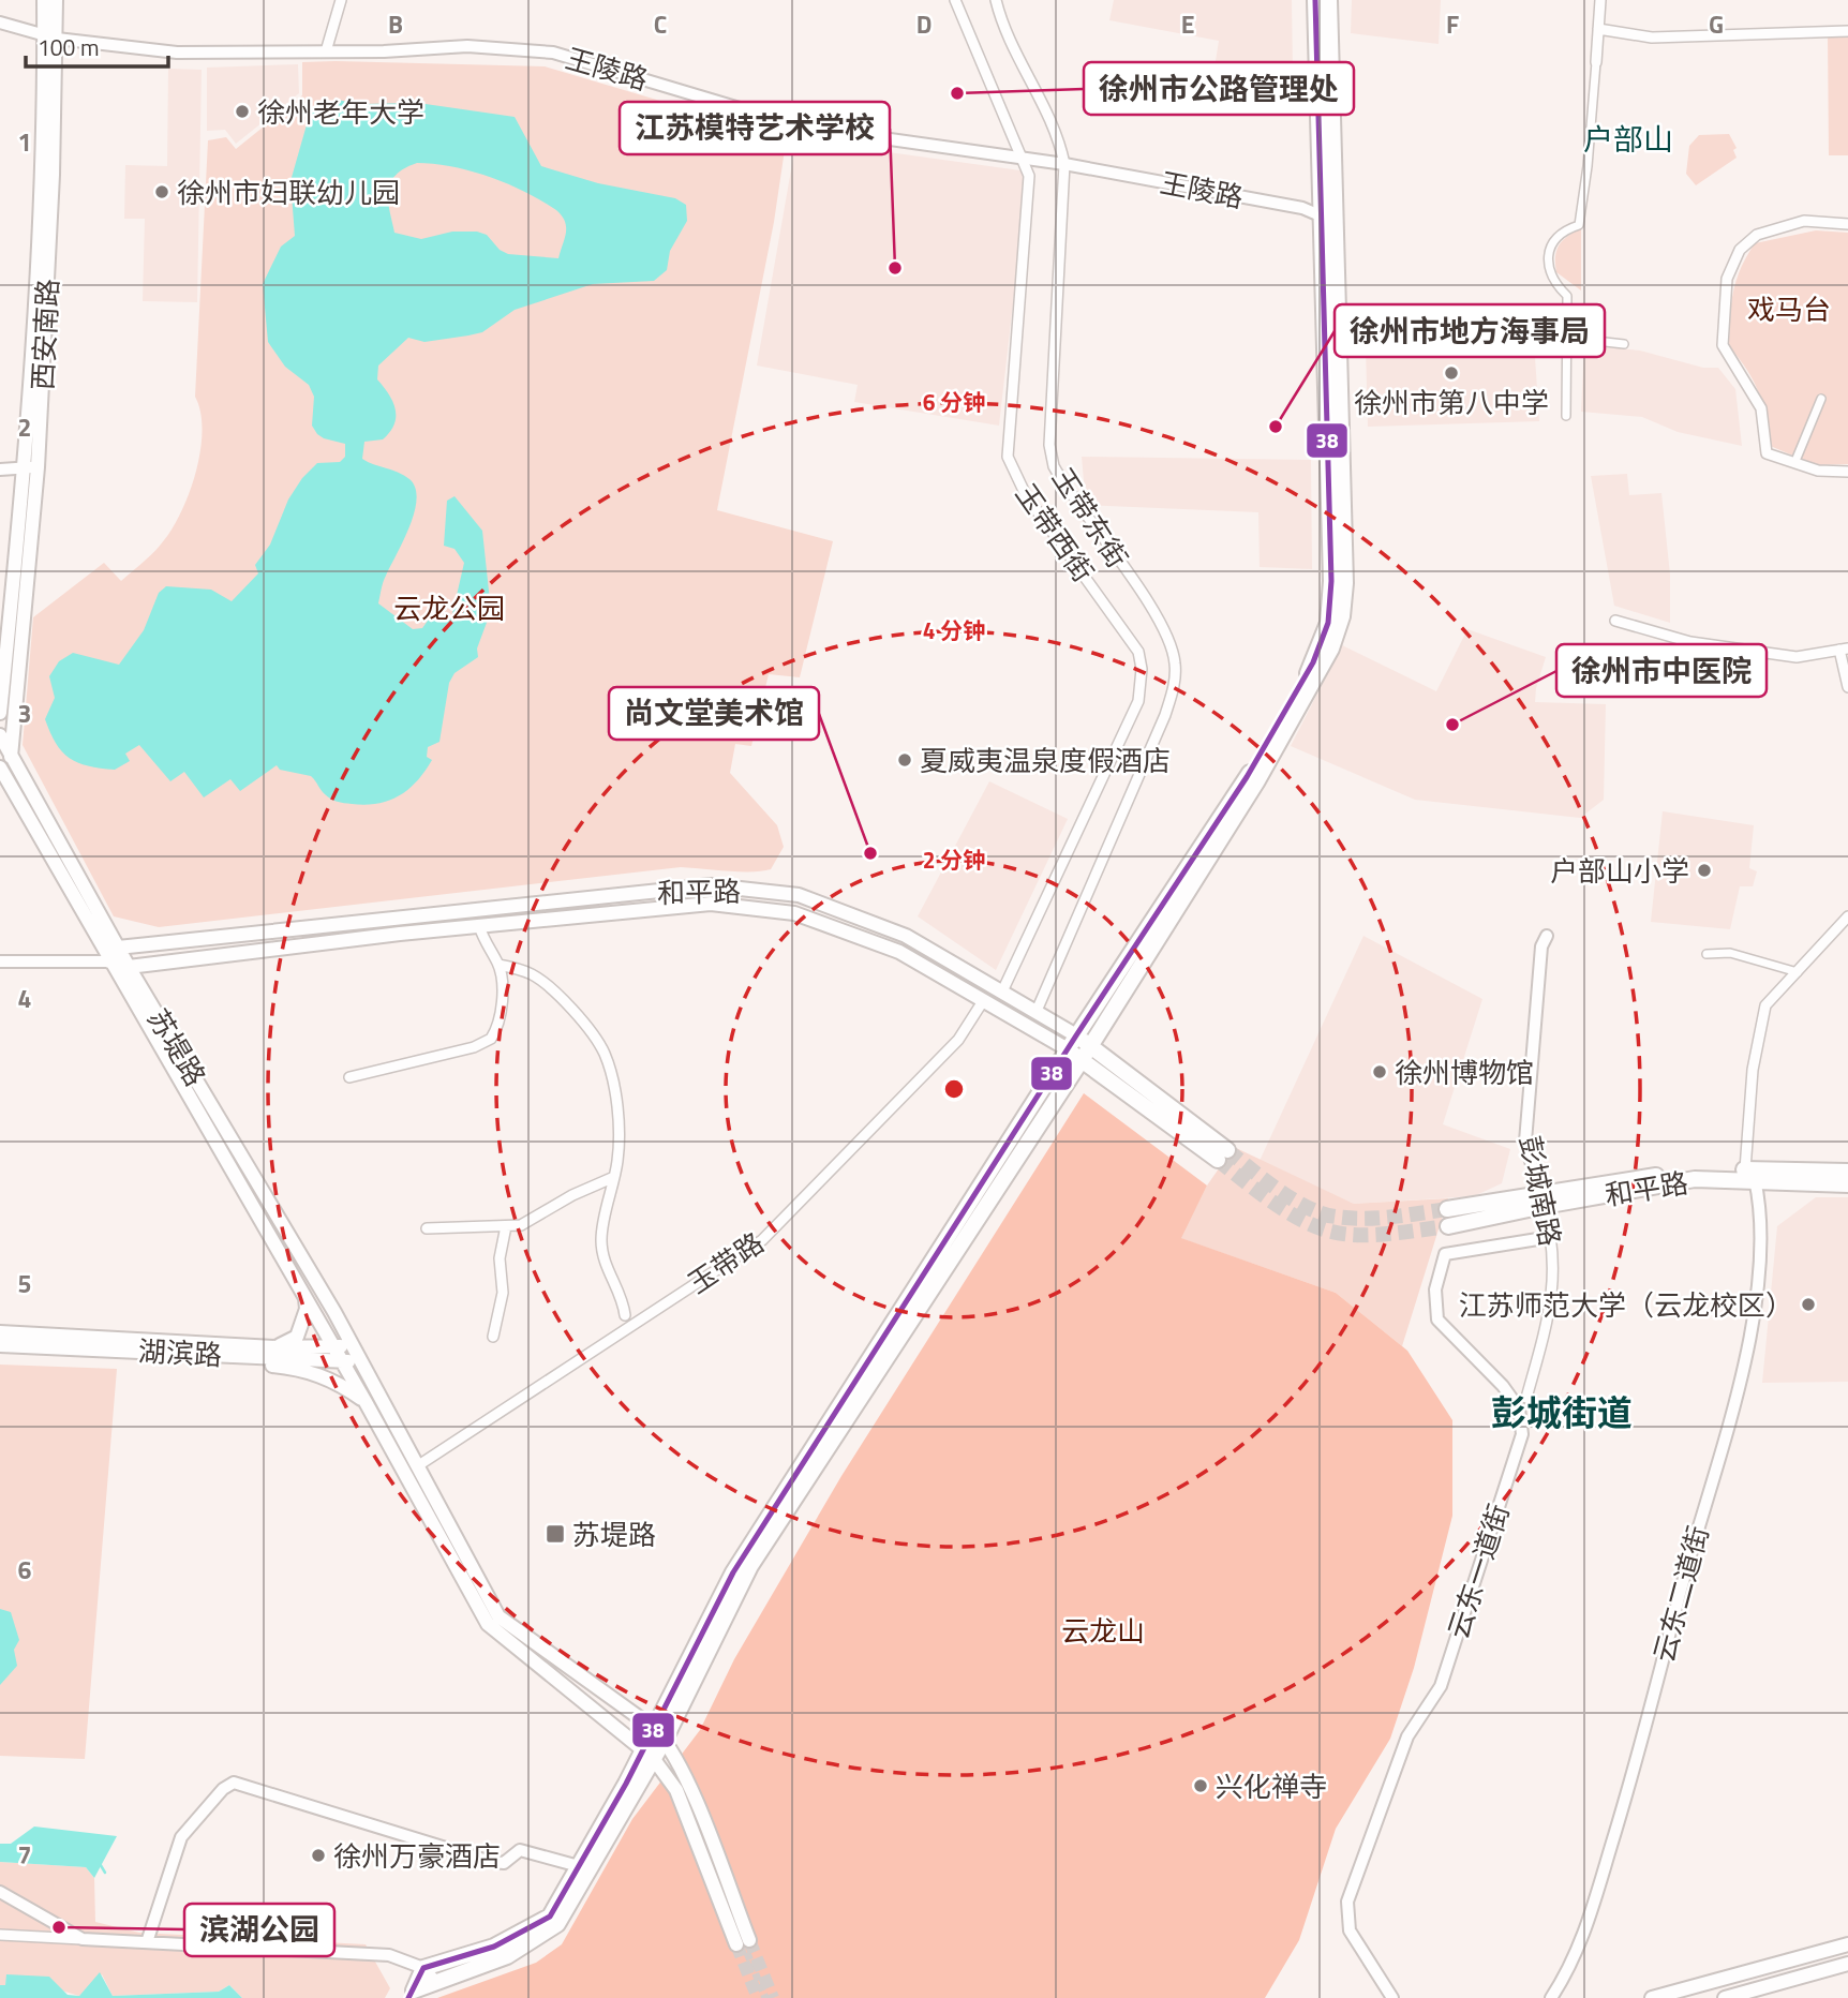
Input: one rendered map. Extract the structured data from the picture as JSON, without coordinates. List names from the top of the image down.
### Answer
{
  "streets": {
    "main road": [
      "西安南路",
      "和平路",
      "苏堤路",
      "湖滨路"
    ],
    "street": [
      "王陵路",
      "玉带东街",
      "玉带西街",
      "彭城南路",
      "玉带路",
      "云东一道街",
      "云东二道街"
    ]
  },
  "crossings": [
    ["王陵路", "西安南路"],
    ["王陵路", "玉带东街"],
    ["王陵路", "玉带西街"],
    ["西安南路", "苏堤路"],
    ["玉带东街", "和平路"],
    ["玉带西街", "和平路"],
    ["和平路", "苏堤路"],
    ["和平路", "彭城南路"],
    ["和平路", "玉带路"],
    ["和平路", "云东二道街"],
    ["苏堤路", "玉带路"],
    ["苏堤路", "湖滨路"],
    ["彭城南路", "云东一道街"]
  ],
  "districts": ["户部山", "彭城街道"],
  "parks": ["戏马台", "云龙公园", "云龙山"],
  "places": {
    "other": [
      "徐州市公路管理处",
      "徐州老年大学",
      "徐州市妇联幼儿园",
      "江苏模特艺术学校",
      "徐州市第八中学",
      "徐州市地方海事局",
      "徐州市中医院",
      "夏威夷温泉度假酒店",
      "尚文堂美术馆",
      "户部山小学",
      "徐州博物馆",
      "江苏师范大学（云龙校区）",
      "兴化禅寺",
      "徐州万豪酒店",
      "滨湖公园"
    ],
    "transit": ["苏堤路"]
  },
  "lines": ["transit line 38"],
  "scale_bar": "100 m",
  "grid": {
    "columns": [
      "B",
      "C",
      "D",
      "E",
      "F",
      "G"
    ],
    "rows": [
      "1",
      "2",
      "3",
      "4",
      "5",
      "6",
      "7"
    ]
  },
  "rings": ["6 分钟", "4 分钟", "2 分钟"]
}
